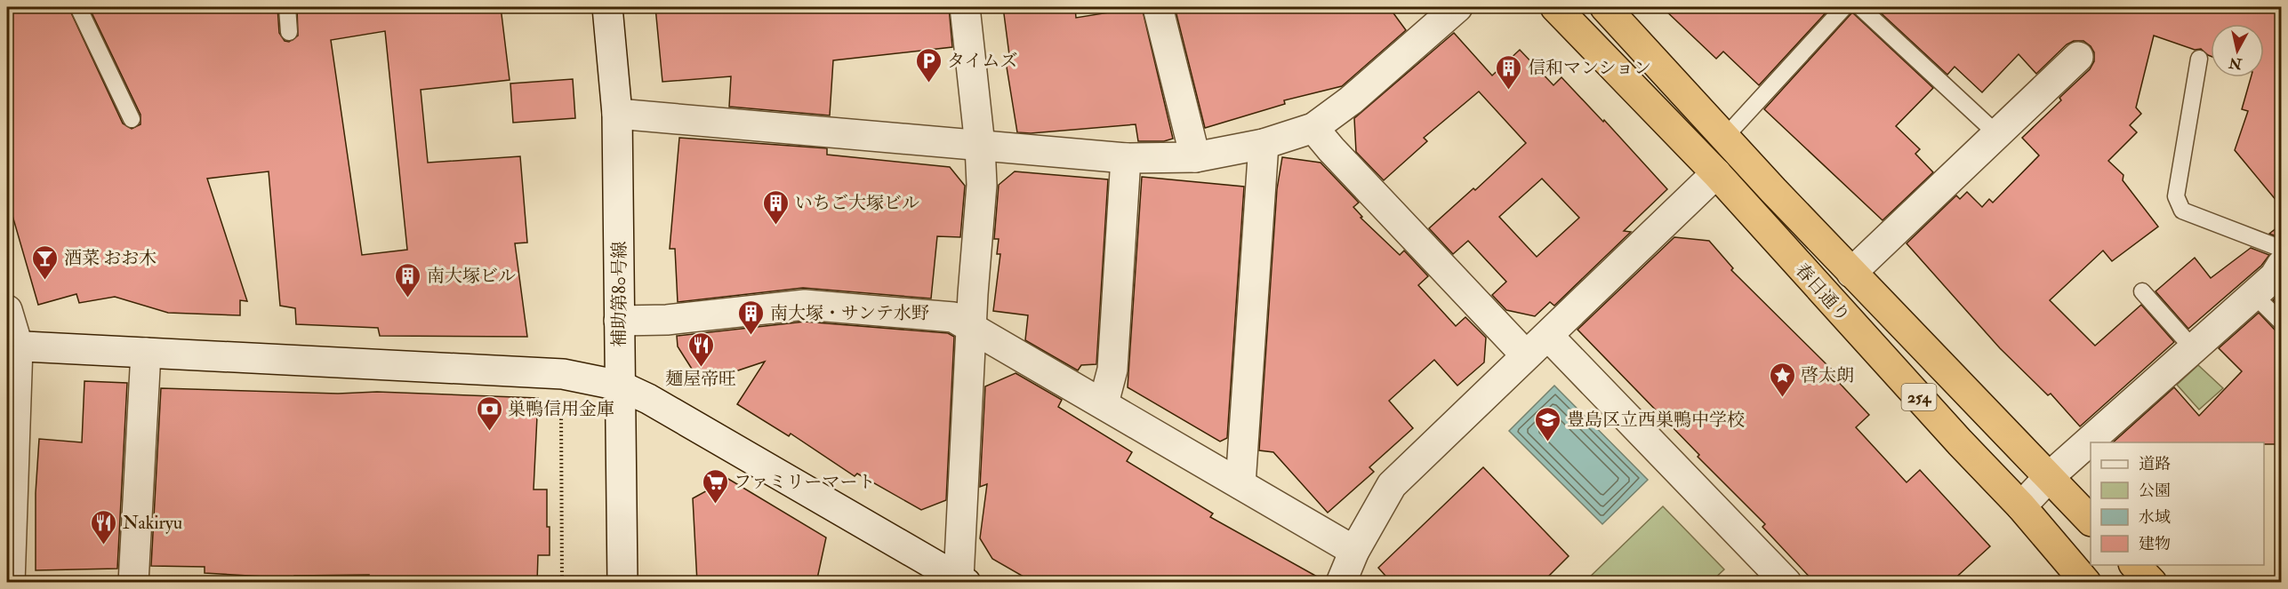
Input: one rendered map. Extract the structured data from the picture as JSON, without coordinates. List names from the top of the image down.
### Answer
{
  "streets": {
    "highway": ["春日通り", "254"],
    "street": ["補助第80号線"]
  },
  "places": {
    "parking": ["タイムズ"],
    "building": [
      "信和マンション",
      "いちご大塚ビル",
      "南大塚ビル",
      "南大塚・サンテ水野"
    ],
    "bar": ["酒菜 おお木"],
    "restaurant": ["麺屋帝旺", "Nakiryu"],
    "place": ["啓太朗"],
    "bank": ["巣鴨信用金庫"],
    "school or university": ["豊島区立西巣鴨中学校"],
    "supermarket": ["ファミリーマート"]
  },
  "legend": [
    "道路",
    "公園",
    "水域",
    "建物"
  ],
  "north": "bottom"
}
